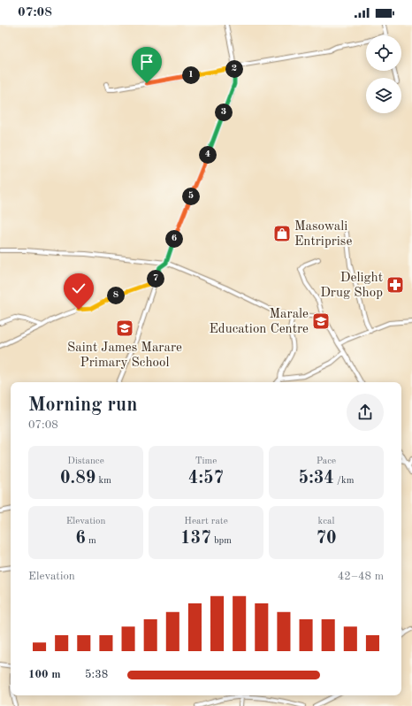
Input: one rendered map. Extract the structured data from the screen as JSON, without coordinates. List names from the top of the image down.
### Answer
{
  "places": {
    "shop": ["Masowali Entriprise"],
    "pharmacy": ["Delight Drug Shop"],
    "school or university": ["Marale Education Centre", "Saint James Marare Primary School"]
  },
  "page": {
    "status": "07:08",
    "pins": [
      "2",
      "1",
      "3",
      "4",
      "5",
      "6",
      "7",
      "8"
    ],
    "heading": ["Morning run", "07:08"],
    "stats": [
      ["Distance", "0.89 km"],
      ["Time", "4:57"],
      ["Pace", "5:34 /km"],
      ["Elevation", "6 m"],
      ["Heart rate", "137 bpm"],
      ["kcal", "70"]
    ],
    "chart": ["Elevation", "42–48 m"],
    "list": [
      {
        "name": "100 m",
        "note": "5:38"
      }
    ]
  }
}
